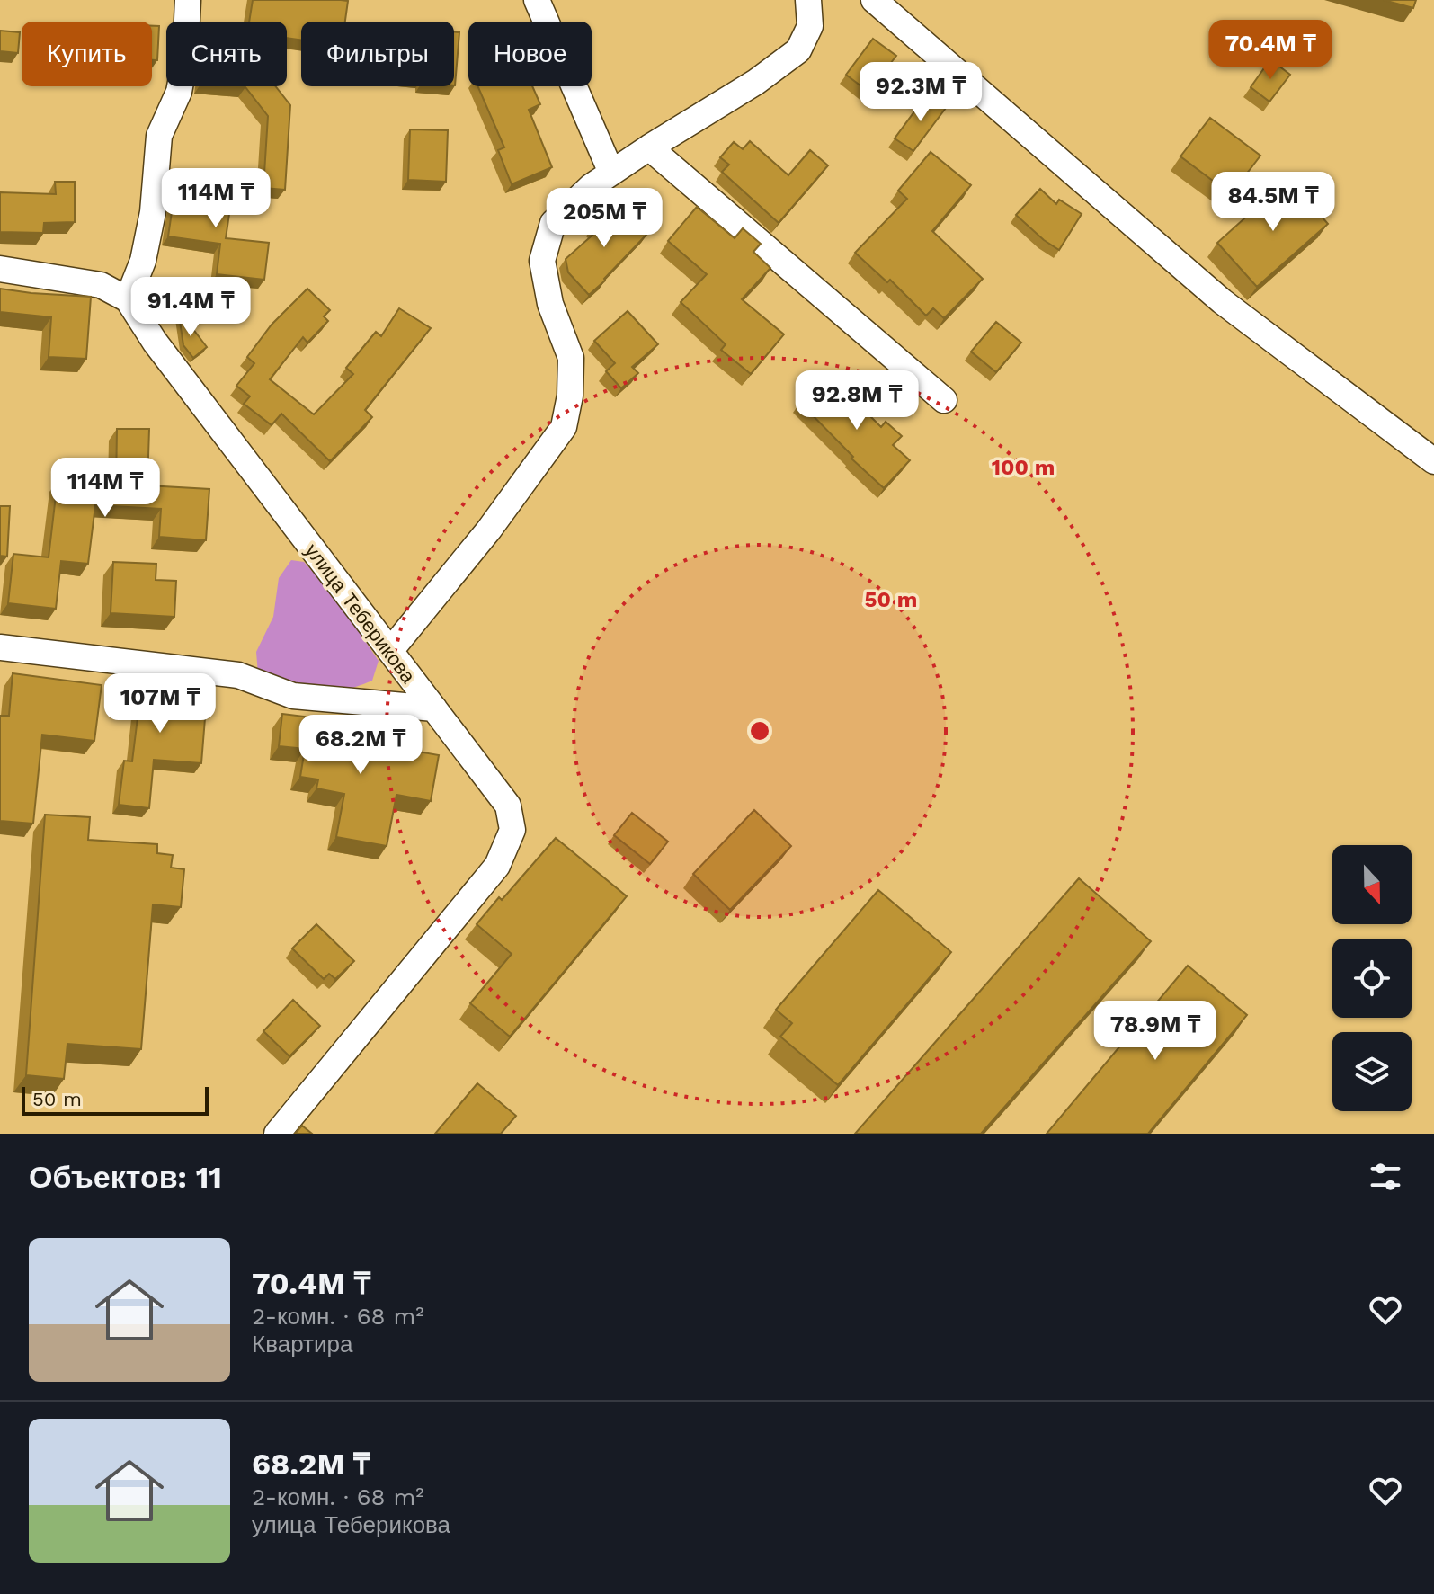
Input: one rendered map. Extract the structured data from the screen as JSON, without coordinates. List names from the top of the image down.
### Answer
{
  "streets": {
    "street": ["улица Теберикова"]
  },
  "scale_bar": "50 m",
  "north": "bottom",
  "page": {
    "price": [
      "70.4M ₸",
      "92.3M ₸",
      "114M ₸",
      "84.5M ₸",
      "205M ₸",
      "91.4M ₸",
      "92.8M ₸",
      "114M ₸",
      "107M ₸",
      "68.2M ₸",
      "78.9M ₸"
    ],
    "chip": [
      "Купить",
      "Снять",
      "Фильтры",
      "Новое"
    ],
    "scale": "50 m",
    "heading": "Объектов: 11",
    "list": [
      {
        "name": "70.4M ₸",
        "note": "2-комн. · 68 m² · Квартира"
      },
      {
        "name": "68.2M ₸",
        "note": "2-комн. · 68 m² · улица Теберикова"
      }
    ]
  },
  "rings": ["100 m", "50 m"]
}
